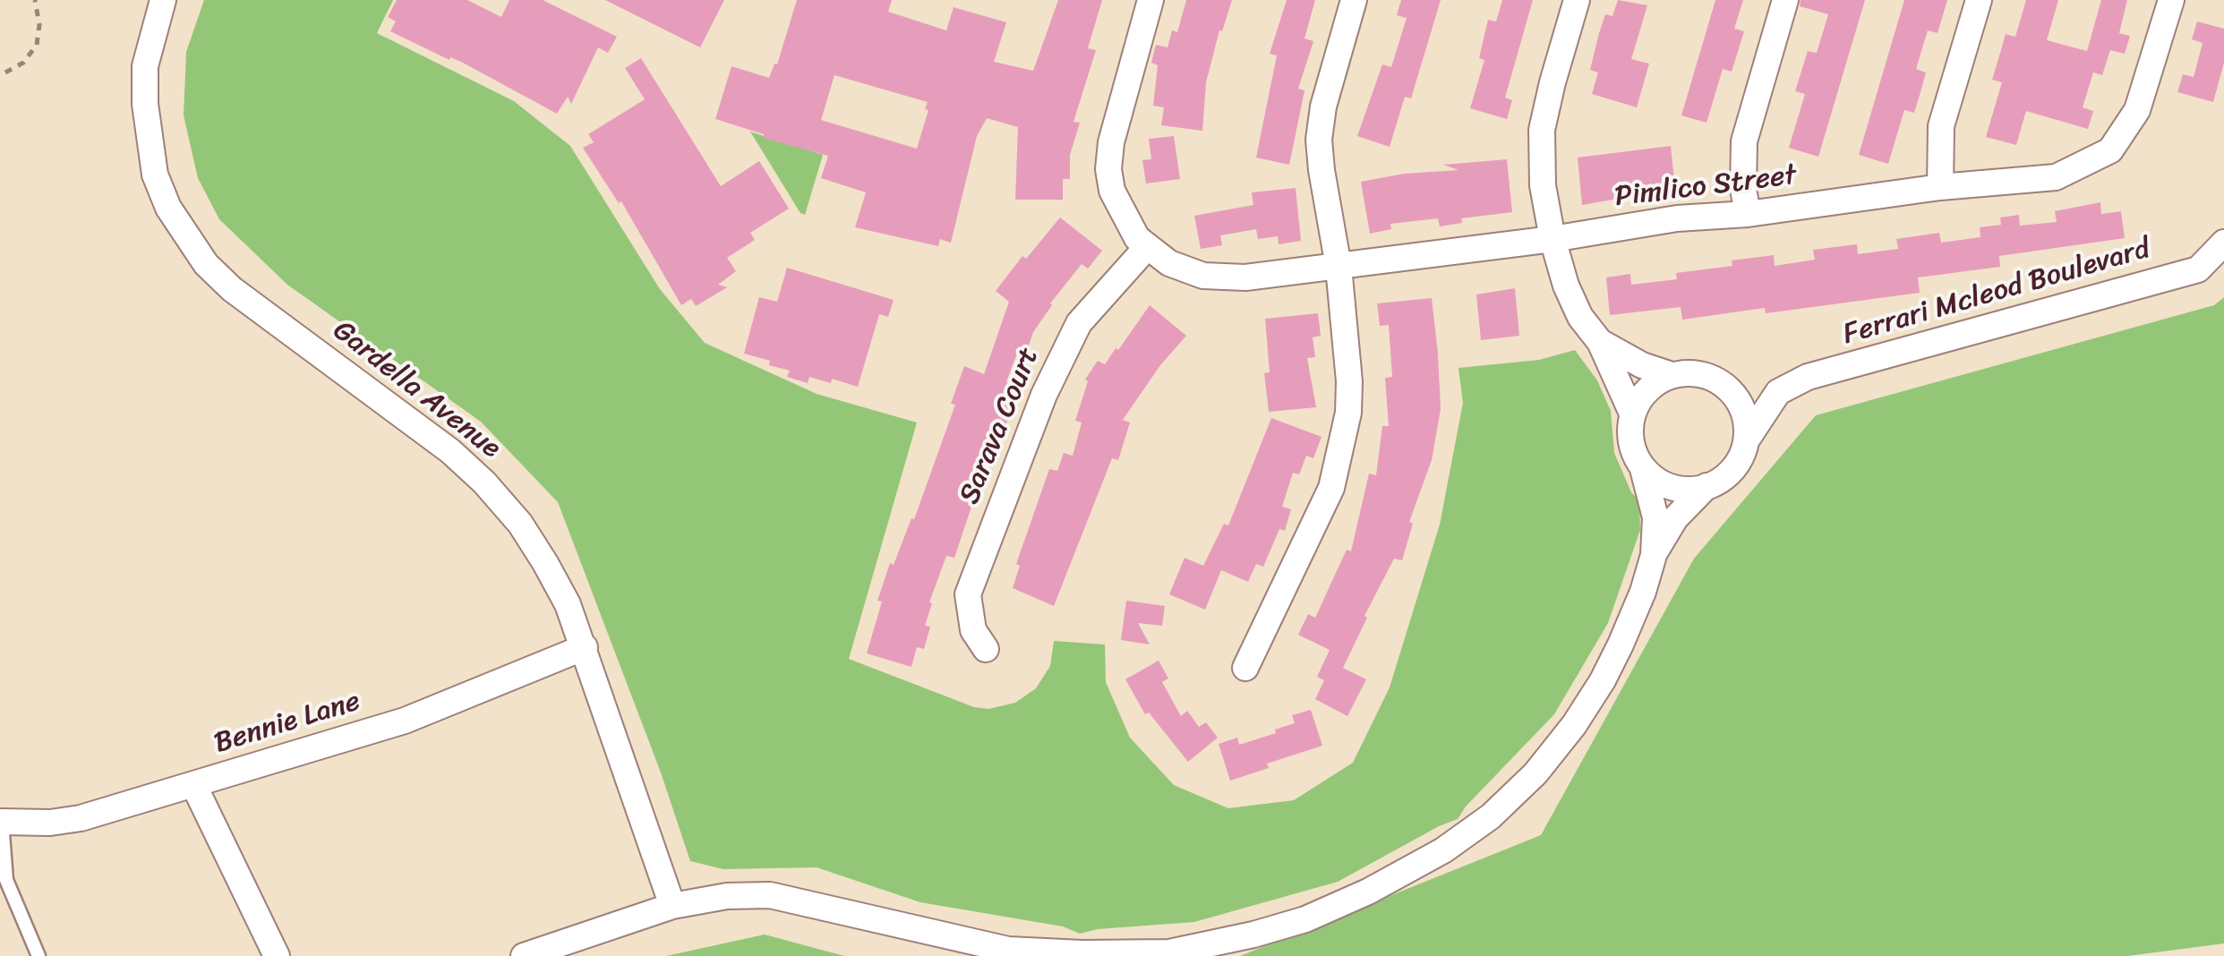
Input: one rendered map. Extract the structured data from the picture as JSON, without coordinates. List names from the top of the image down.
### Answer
{
  "streets": {
    "street": [
      "Pimlico Street",
      "Ferrari Mcleod Boulevard",
      "Gardella Avenue",
      "Sarava Court",
      "Bennie Lane"
    ]
  },
  "crossings": [
    ["Pimlico Street", "Sarava Court"],
    ["Gardella Avenue", "Bennie Lane"]
  ]
}
